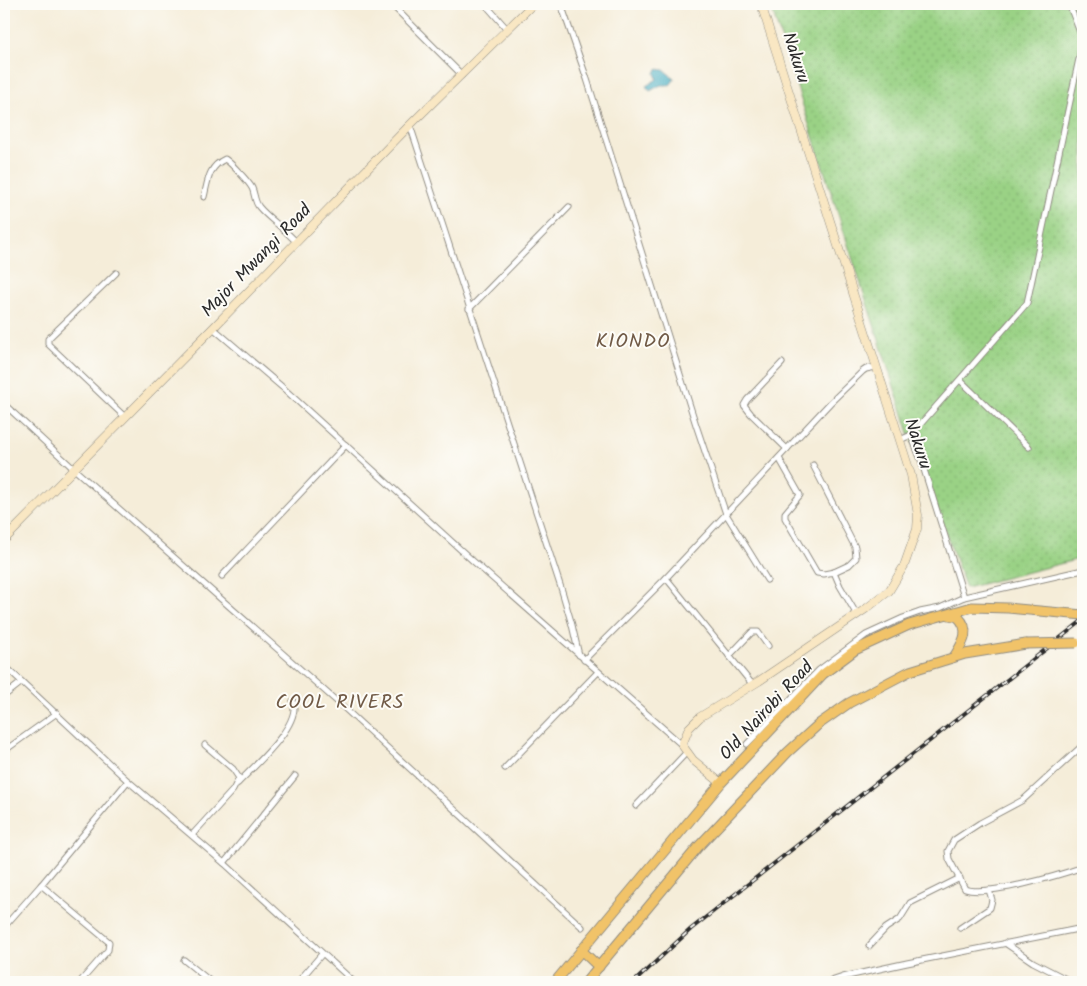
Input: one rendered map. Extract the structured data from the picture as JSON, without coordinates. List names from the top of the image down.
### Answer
{
  "streets": {
    "highway": ["Old Nairobi Road"],
    "main road": ["Nakuru", "Major Mwangi Road"]
  },
  "districts": ["KIONDO", "COOL RIVERS"]
}
